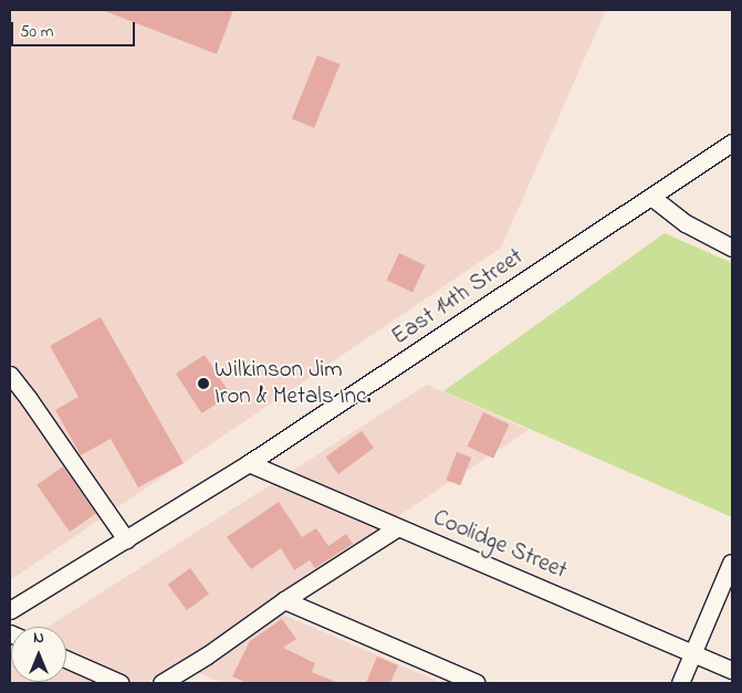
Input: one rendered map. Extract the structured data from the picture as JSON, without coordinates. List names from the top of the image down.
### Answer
{
  "streets": {
    "street": ["East 14th Street", "Coolidge Street"]
  },
  "crossings": [
    ["East 14th Street", "Coolidge Street"]
  ],
  "places": ["Wilkinson Jim Iron & Metals Inc."],
  "scale_bar": "50 m",
  "north": "top"
}
